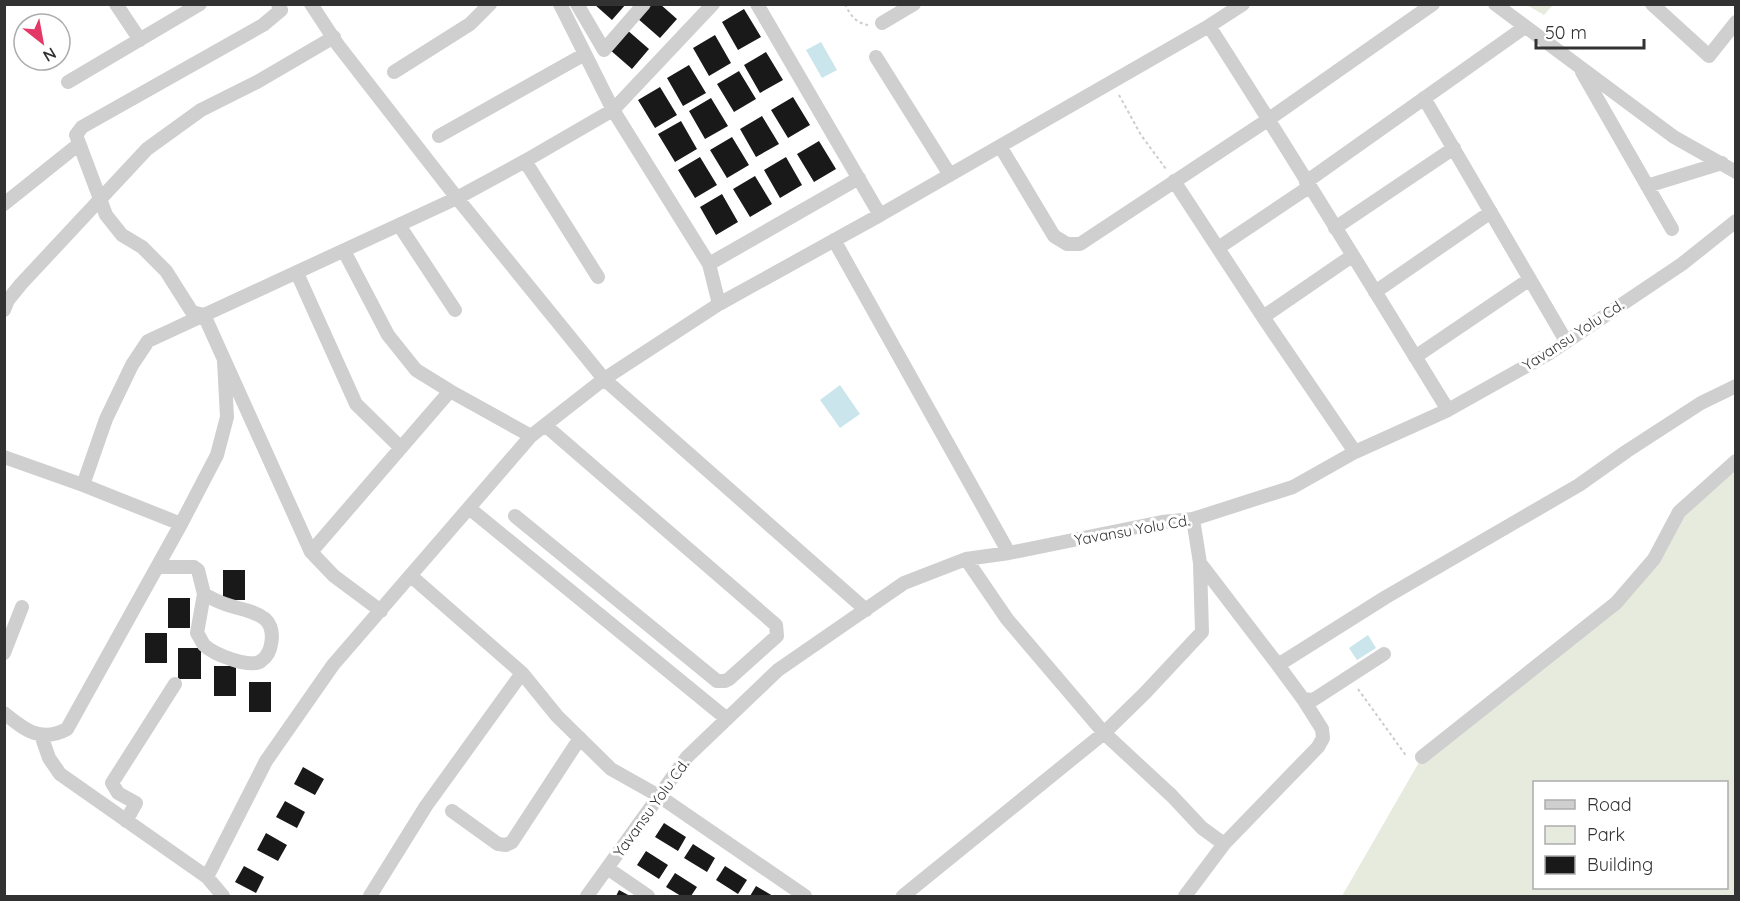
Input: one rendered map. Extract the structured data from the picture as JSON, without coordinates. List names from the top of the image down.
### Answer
{
  "streets": {
    "street": ["Yavansu Yolu Cd."]
  },
  "legend": ["Road", "Park", "Building"],
  "scale_bar": "50 m",
  "north": "bottom right"
}
